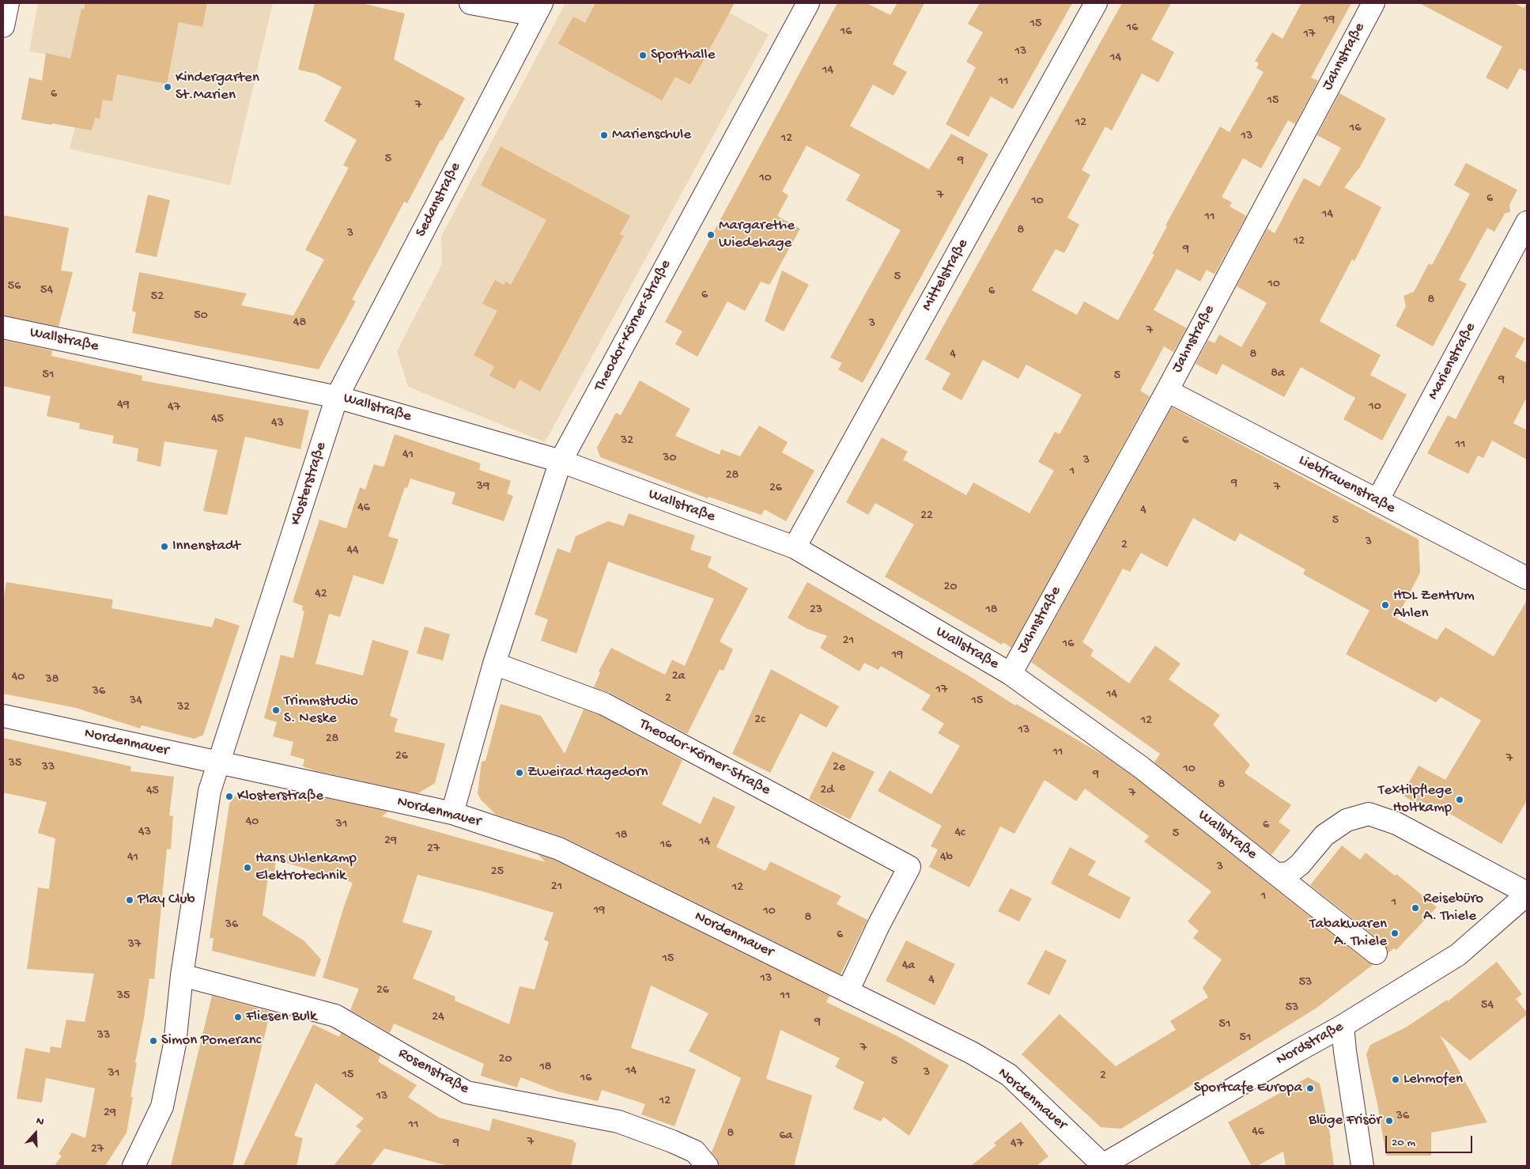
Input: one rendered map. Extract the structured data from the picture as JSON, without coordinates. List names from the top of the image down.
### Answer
{
  "streets": {
    "street": [
      "Jahnstraße",
      "Sedanstraße",
      "Mittelstraße",
      "Theodor-Körner-Straße",
      "Wallstraße",
      "Marienstraße",
      "Klosterstraße",
      "Liebfrauenstraße",
      "Nordenmauer",
      "Nordstraße",
      "Rosenstraße"
    ]
  },
  "crossings": [
    ["Jahnstraße", "Wallstraße"],
    ["Jahnstraße", "Liebfrauenstraße"],
    ["Sedanstraße", "Wallstraße"],
    ["Sedanstraße", "Klosterstraße"],
    ["Mittelstraße", "Wallstraße"],
    ["Theodor-Körner-Straße", "Wallstraße"],
    ["Theodor-Körner-Straße", "Nordenmauer"],
    ["Wallstraße", "Klosterstraße"],
    ["Marienstraße", "Liebfrauenstraße"],
    ["Klosterstraße", "Nordenmauer"],
    ["Klosterstraße", "Rosenstraße"],
    ["Nordenmauer", "Nordstraße"]
  ],
  "places": [
    "Sporthalle",
    "Kindergarten St.Marien",
    "Marienschule",
    "Margarethe Wiedehage",
    "Innenstadt",
    "HDL Zentrum Ahlen",
    "Trimmstudio S. Neske",
    "Zweirad Hagedorn",
    "Klosterstraße",
    "Textilpflege Holtkamp",
    "Hans Uhlenkamp Elektrotechnik",
    "Play Club",
    "Reisebüro A. Thiele",
    "Tabakwaren A. Thiele",
    "Fliesen Bulk",
    "Simon Pomeranc",
    "Lehmofen",
    "Sportcafe Europa",
    "Blüge Frisör"
  ],
  "house_numbers": [
    "19",
    "15",
    "16",
    "16",
    "17",
    "13",
    "14",
    "14",
    "11",
    "6",
    "15",
    "7",
    "12",
    "16",
    "13",
    "12",
    "5",
    "9",
    "10",
    "7",
    "6",
    "10",
    "14",
    "11",
    "8",
    "3",
    "12",
    "9",
    "5",
    "10",
    "56",
    "54",
    "6",
    "6",
    "52",
    "8",
    "50",
    "48",
    "3",
    "7",
    "4",
    "8",
    "8a",
    "51",
    "5",
    "9",
    "49",
    "10",
    "47",
    "45",
    "43",
    "32",
    "6",
    "11",
    "41",
    "30",
    "3",
    "1",
    "28",
    "9",
    "39",
    "7",
    "26",
    "46",
    "4",
    "22",
    "5",
    "3",
    "2",
    "44",
    "20",
    "42",
    "23",
    "18",
    "21",
    "16",
    "19",
    "2a",
    "40",
    "38",
    "17",
    "36",
    "14",
    "2",
    "34",
    "15",
    "32",
    "2c",
    "12",
    "13",
    "28",
    "11",
    "26",
    "7",
    "35",
    "33",
    "2e",
    "10",
    "9",
    "8",
    "2d",
    "45",
    "7",
    "40",
    "31",
    "6",
    "43",
    "4c",
    "5",
    "18",
    "29",
    "14",
    "16",
    "27",
    "41",
    "4b",
    "3",
    "25",
    "21",
    "12",
    "1",
    "1",
    "19",
    "10",
    "8",
    "36",
    "6",
    "37",
    "15",
    "4a",
    "13",
    "4",
    "53",
    "26",
    "35",
    "11",
    "54",
    "53",
    "24",
    "9",
    "51",
    "33",
    "51",
    "7",
    "20",
    "5",
    "18",
    "14",
    "3",
    "31",
    "15",
    "2",
    "16",
    "13",
    "12",
    "29",
    "36",
    "11",
    "46",
    "8",
    "6a",
    "7",
    "9",
    "47",
    "27"
  ],
  "scale_bar": "20 m",
  "north": "top"
}
